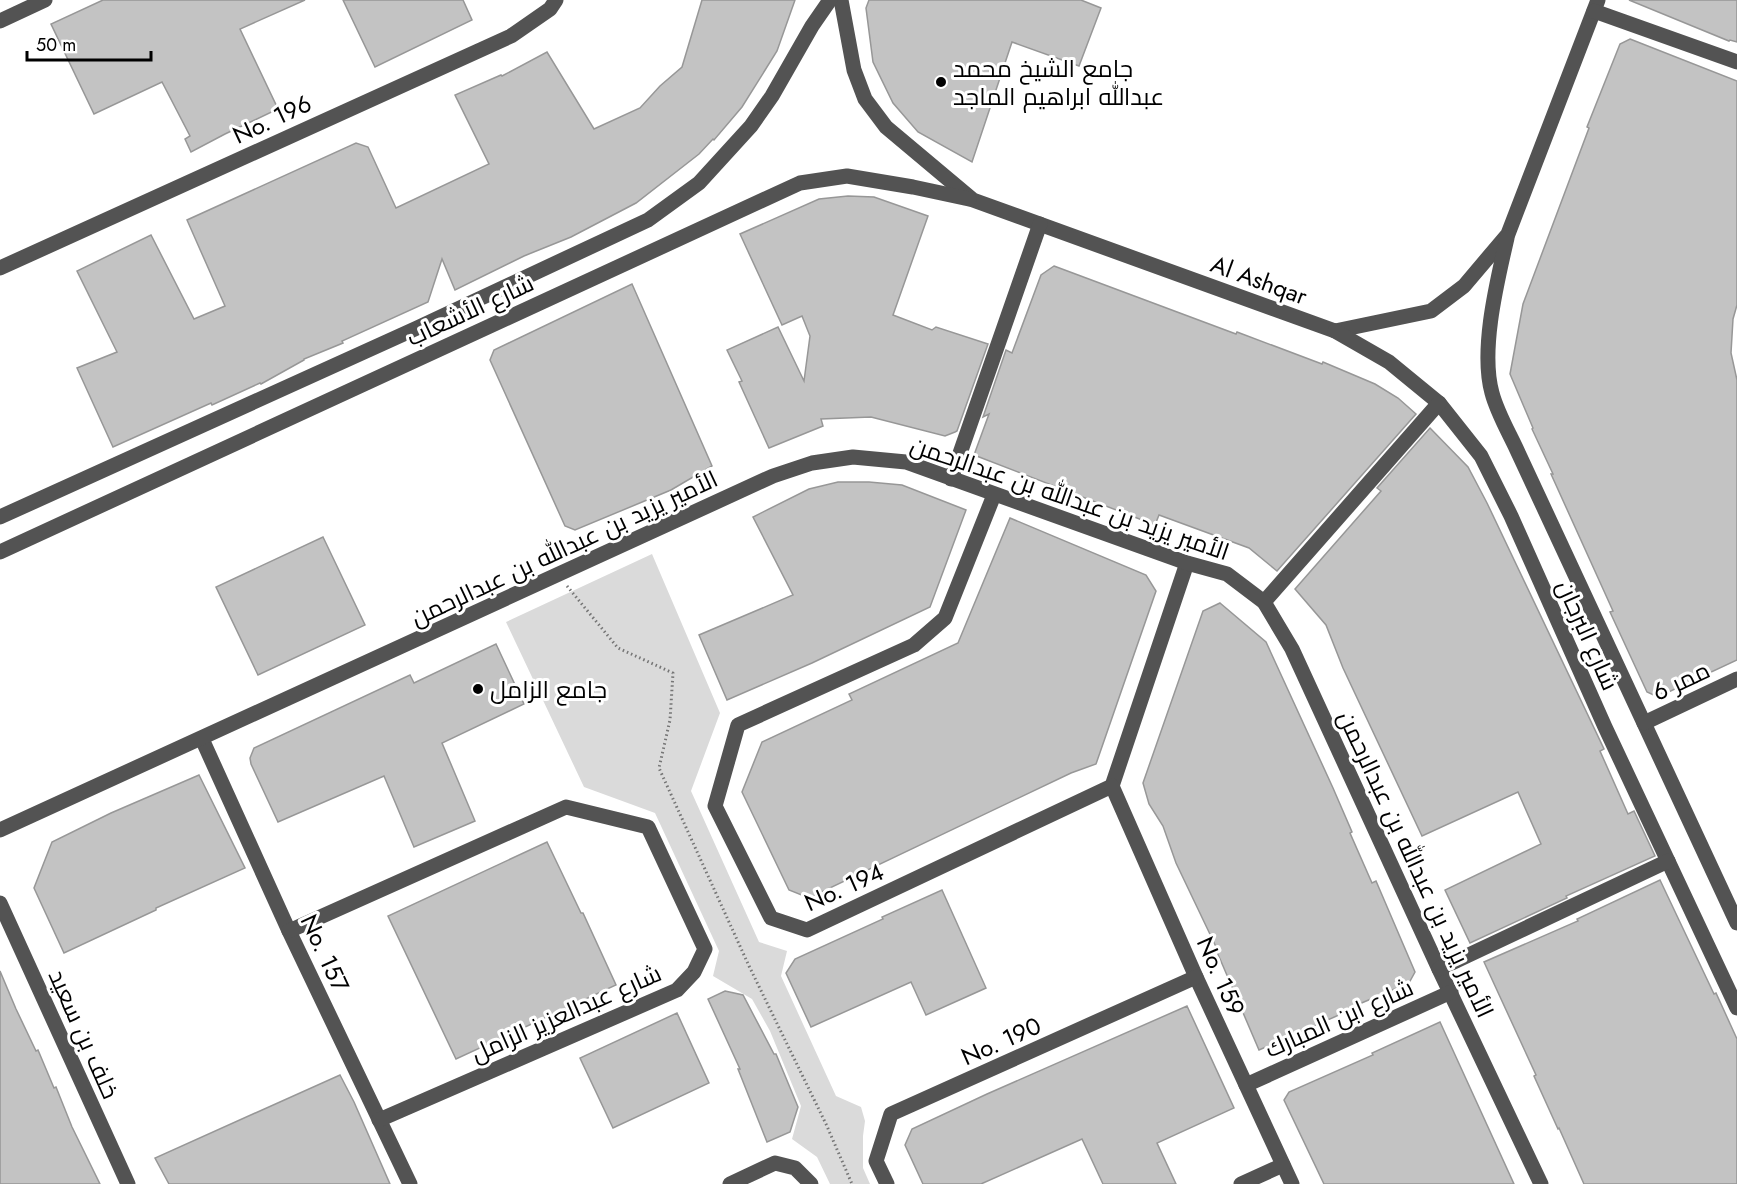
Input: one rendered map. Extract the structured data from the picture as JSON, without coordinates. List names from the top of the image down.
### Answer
{
  "streets": {
    "street": [
      "No. 196",
      "Al Ashqar",
      "شارع الأشعاب",
      "الأمير يزيد بن عبدالله بن عبدالرحمن",
      "شارع البرجان",
      "ممر 6",
      "No. 194",
      "No. 157",
      "No. 159",
      "شارع عبدالعزيز الزامل",
      "شارع ابن المبارك",
      "خلف بن سعيد",
      "No. 190"
    ]
  },
  "crossings": [
    ["Al Ashqar", "شارع الأشعاب"],
    ["Al Ashqar", "شارع البرجان"],
    ["الأمير يزيد بن عبدالله بن عبدالرحمن", "No. 194"],
    ["الأمير يزيد بن عبدالله بن عبدالرحمن", "No. 157"],
    ["الأمير يزيد بن عبدالله بن عبدالرحمن", "شارع ابن المبارك"],
    ["شارع البرجان", "ممر 6"],
    ["No. 194", "No. 159"],
    ["No. 157", "شارع عبدالعزيز الزامل"],
    ["No. 159", "شارع ابن المبارك"],
    ["No. 159", "No. 190"]
  ],
  "places": ["جامع الشيخ محمد عبدالله ابراهيم الماجد", "جامع الزامل"],
  "scale_bar": "50 m"
}
